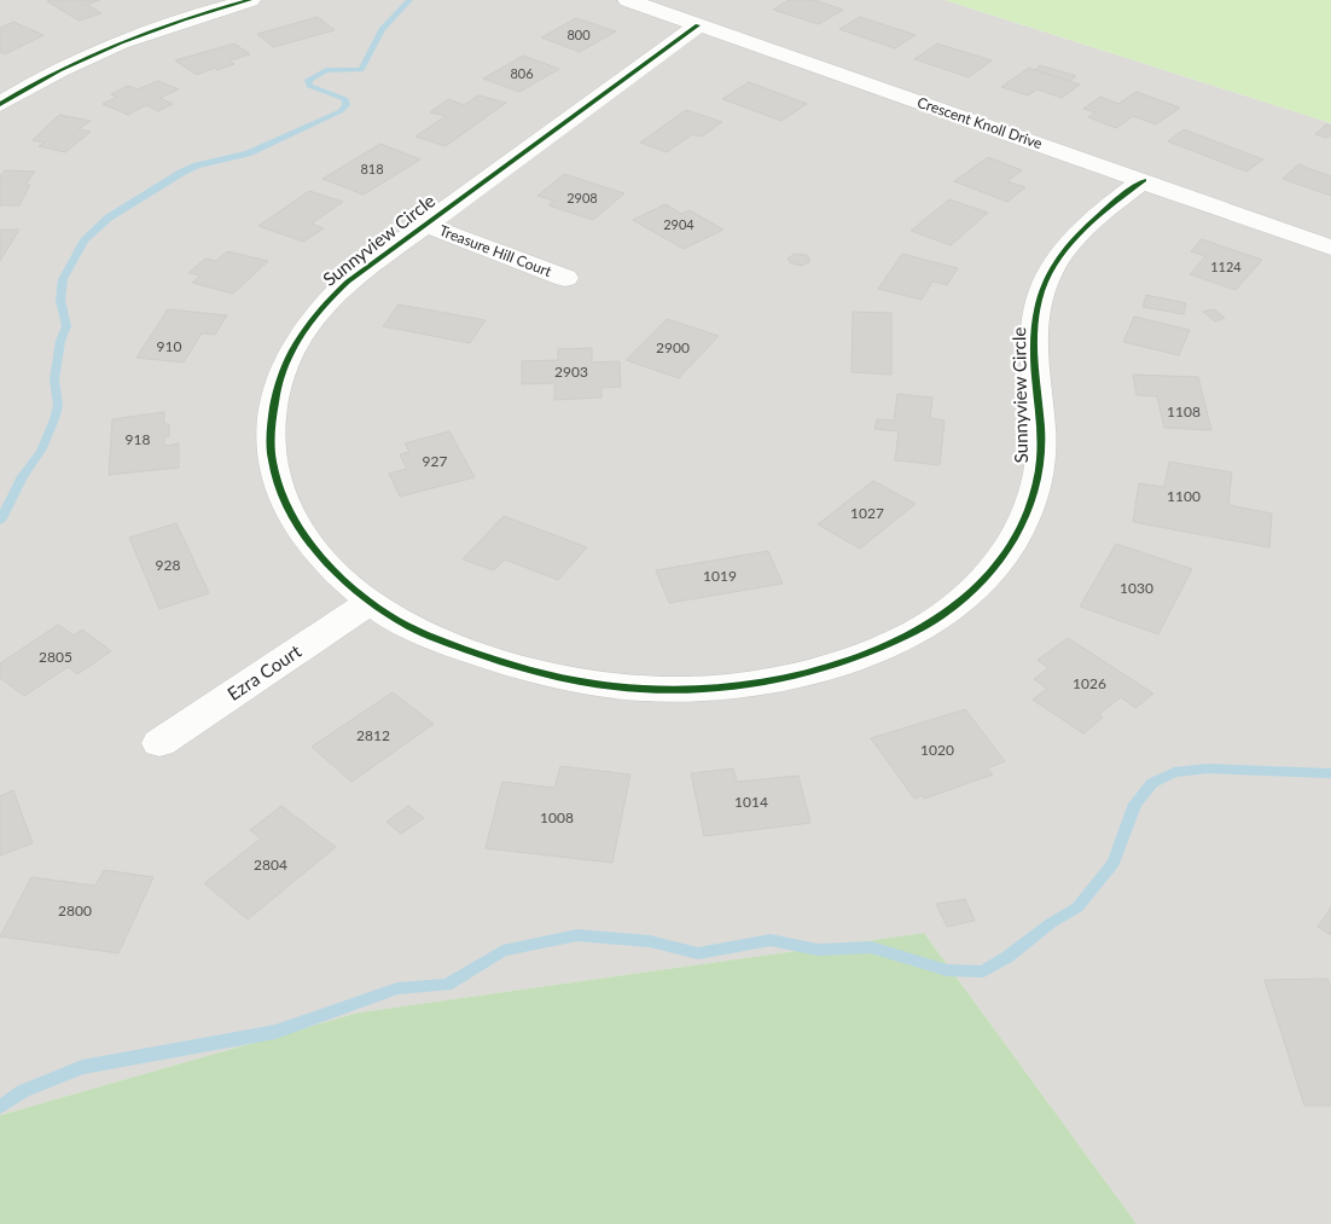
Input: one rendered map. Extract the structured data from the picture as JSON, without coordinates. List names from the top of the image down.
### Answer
{
  "streets": {
    "street": [
      "Crescent Knoll Drive",
      "Sunnyview Circle",
      "Treasure Hill Court",
      "Ezra Court"
    ]
  },
  "crossings": [
    ["Crescent Knoll Drive", "Sunnyview Circle"],
    ["Sunnyview Circle", "Treasure Hill Court"],
    ["Sunnyview Circle", "Ezra Court"]
  ],
  "house_numbers": [
    "800",
    "806",
    "818",
    "2908",
    "2904",
    "1124",
    "910",
    "2900",
    "2903",
    "1108",
    "918",
    "927",
    "1100",
    "1027",
    "928",
    "1019",
    "1030",
    "2805",
    "1026",
    "2812",
    "1020",
    "1014",
    "1008",
    "2804",
    "2800"
  ]
}
